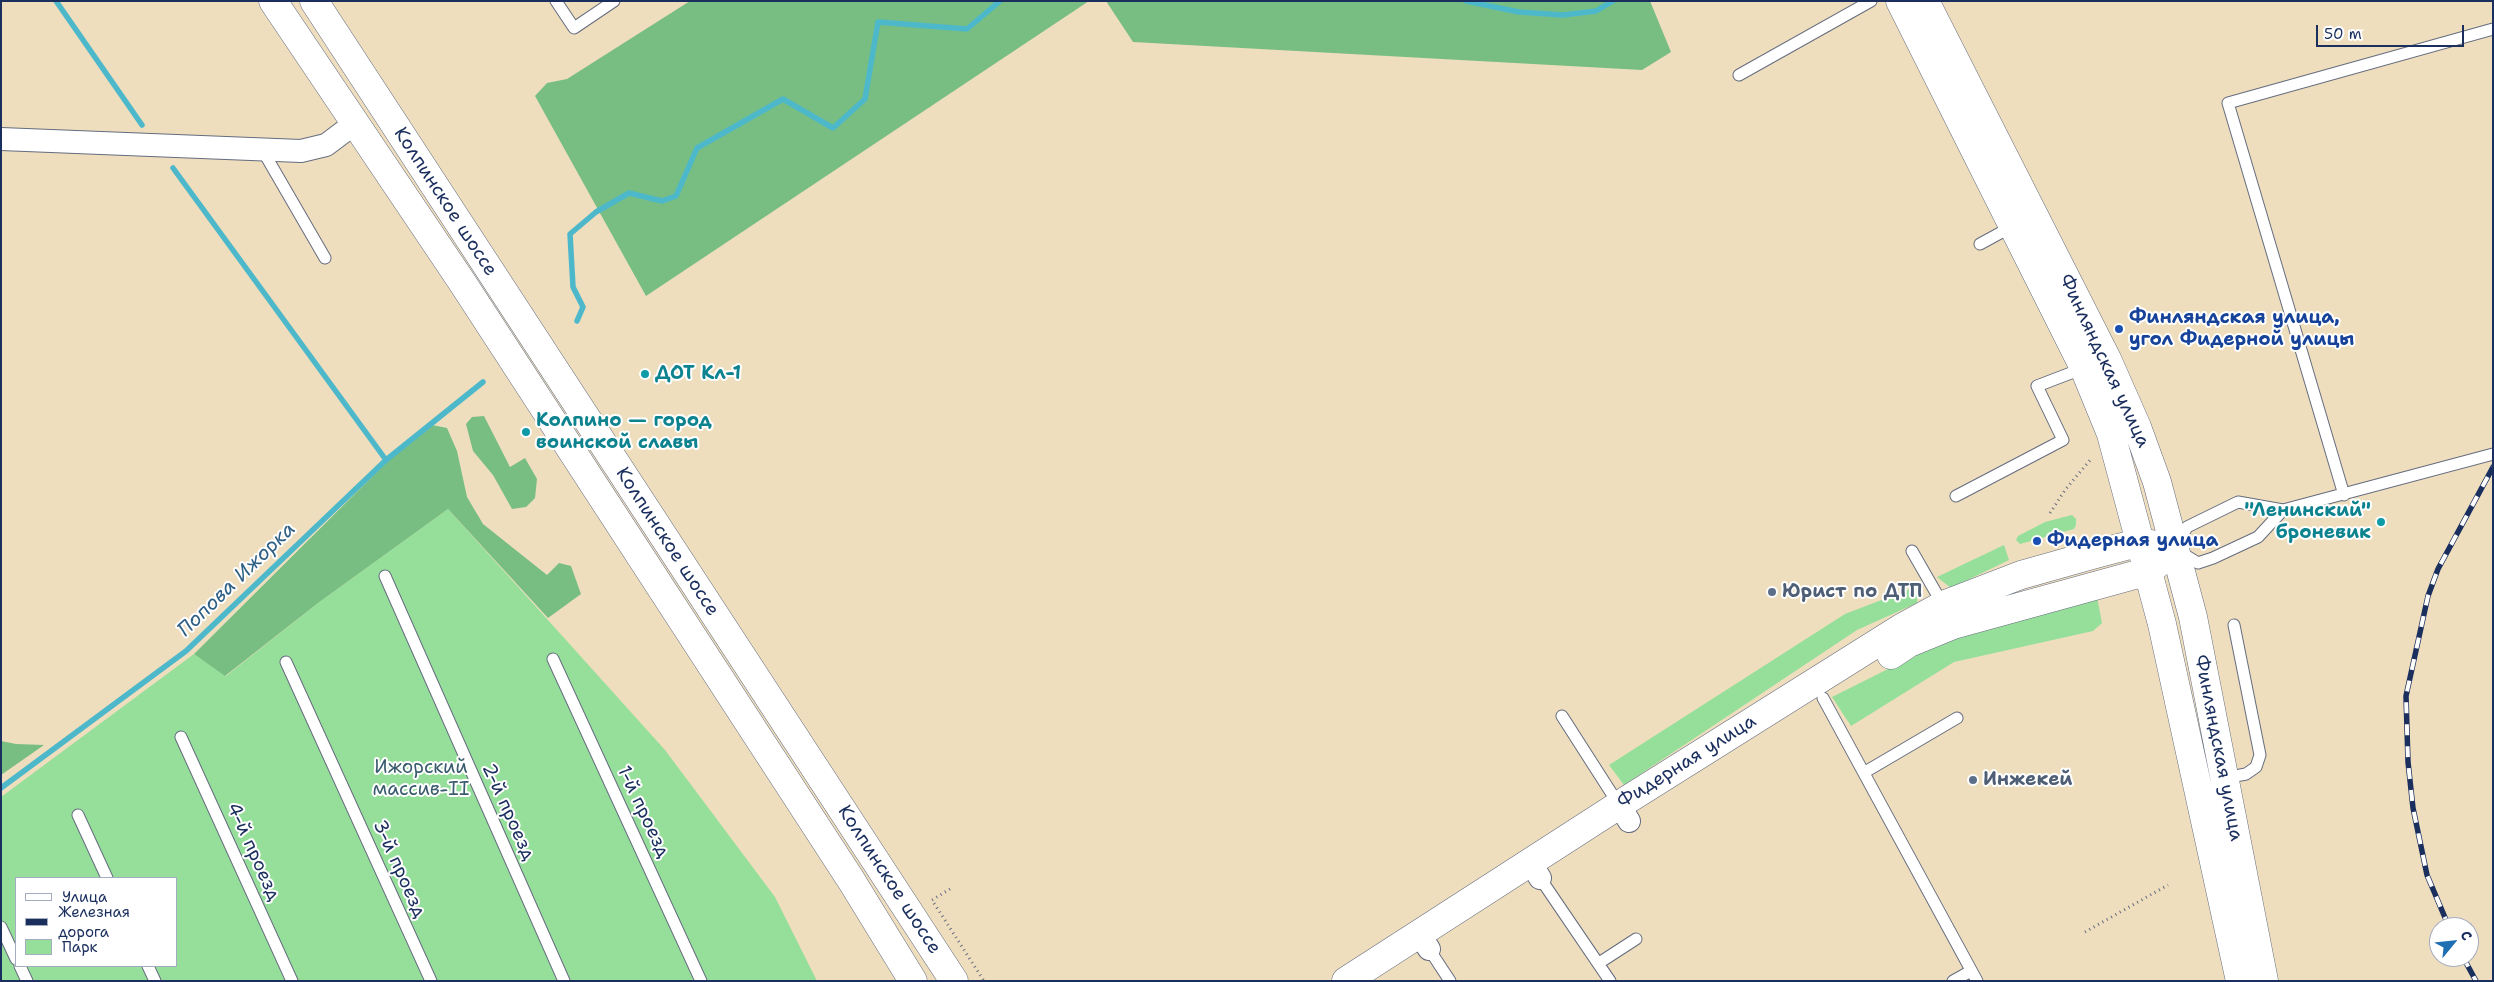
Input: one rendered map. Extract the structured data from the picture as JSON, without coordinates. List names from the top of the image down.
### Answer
{
  "streets": {
    "street": ["Колпинское шоссе", "Финляндская улица", "Фидерная улица"],
    "lane": [
      "2-й проезд",
      "1-й проезд",
      "4-й проезд",
      "3-й проезд"
    ]
  },
  "crossings": [
    ["Финляндская улица", "Фидерная улица"]
  ],
  "water": ["Попова Ижорка"],
  "parks": ["Ижорский массив-II"],
  "places": [
    "Финляндская улица, угол Фидерной улицы",
    "ДОТ Кл-1",
    "Колпино — город воинской славы",
    "\"Ленинский\" броневик",
    "Фидерная улица",
    "Юрист по ДТП",
    "Инжекей"
  ],
  "legend": ["Улица", "Железная дорога", "Парк"],
  "scale_bar": "50 m",
  "north": "top right"
}
